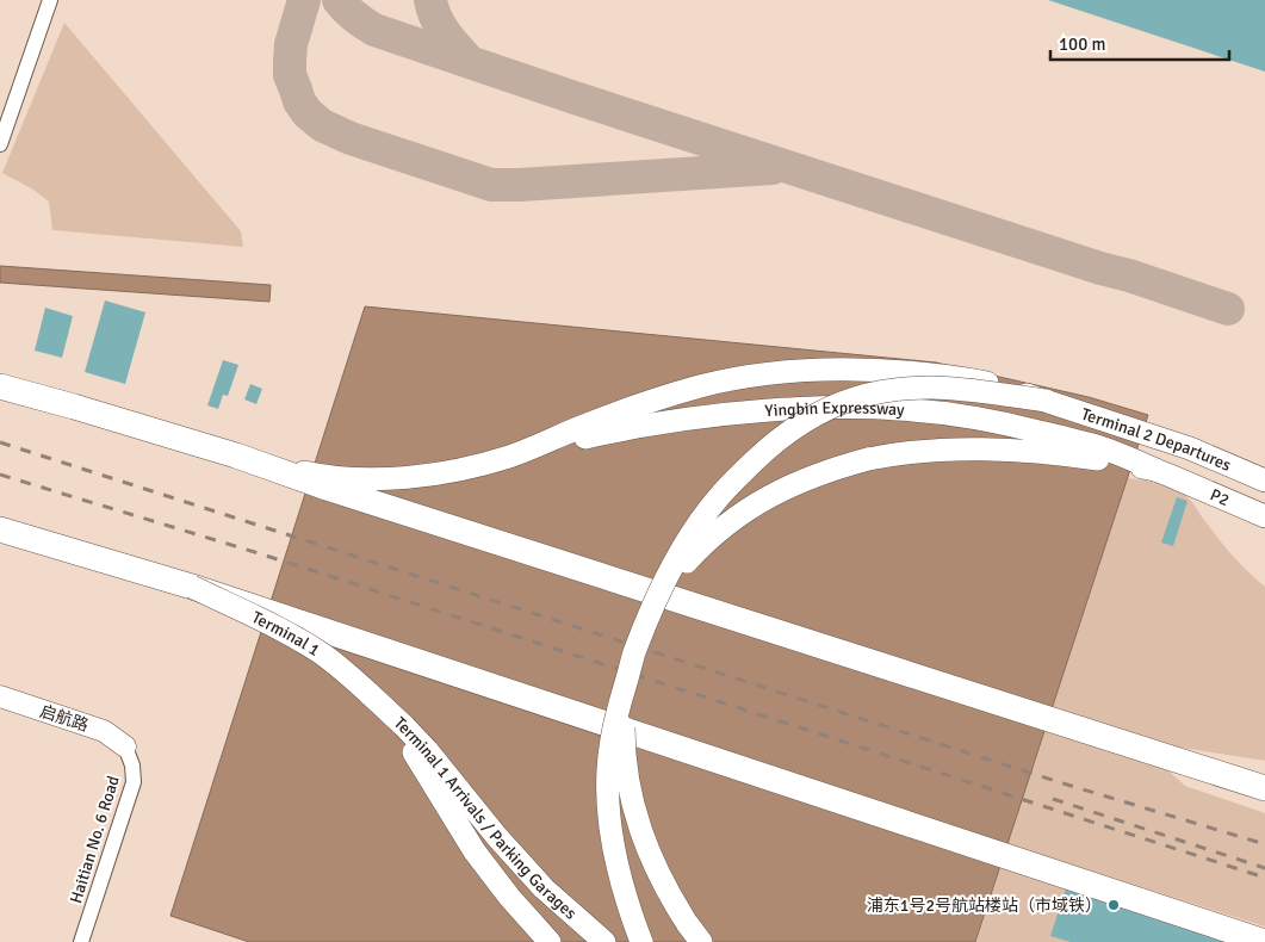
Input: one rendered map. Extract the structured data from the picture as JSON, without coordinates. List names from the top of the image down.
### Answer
{
  "streets": {
    "main road": [
      "Yingbin Expressway",
      "Terminal 2 Departures",
      "P2",
      "Terminal 1",
      "Terminal 1 Arrivals / Parking Garages"
    ],
    "street": ["启航路", "Haitian No. 6 Road"]
  },
  "crossings": [
    ["Yingbin Expressway", "Terminal 2 Departures"],
    ["Yingbin Expressway", "P2"],
    ["Terminal 1", "Terminal 1 Arrivals / Parking Garages"],
    ["启航路", "Haitian No. 6 Road"]
  ],
  "places": ["浦东1号2号航站楼站（市域铁）"],
  "scale_bar": "100 m"
}
